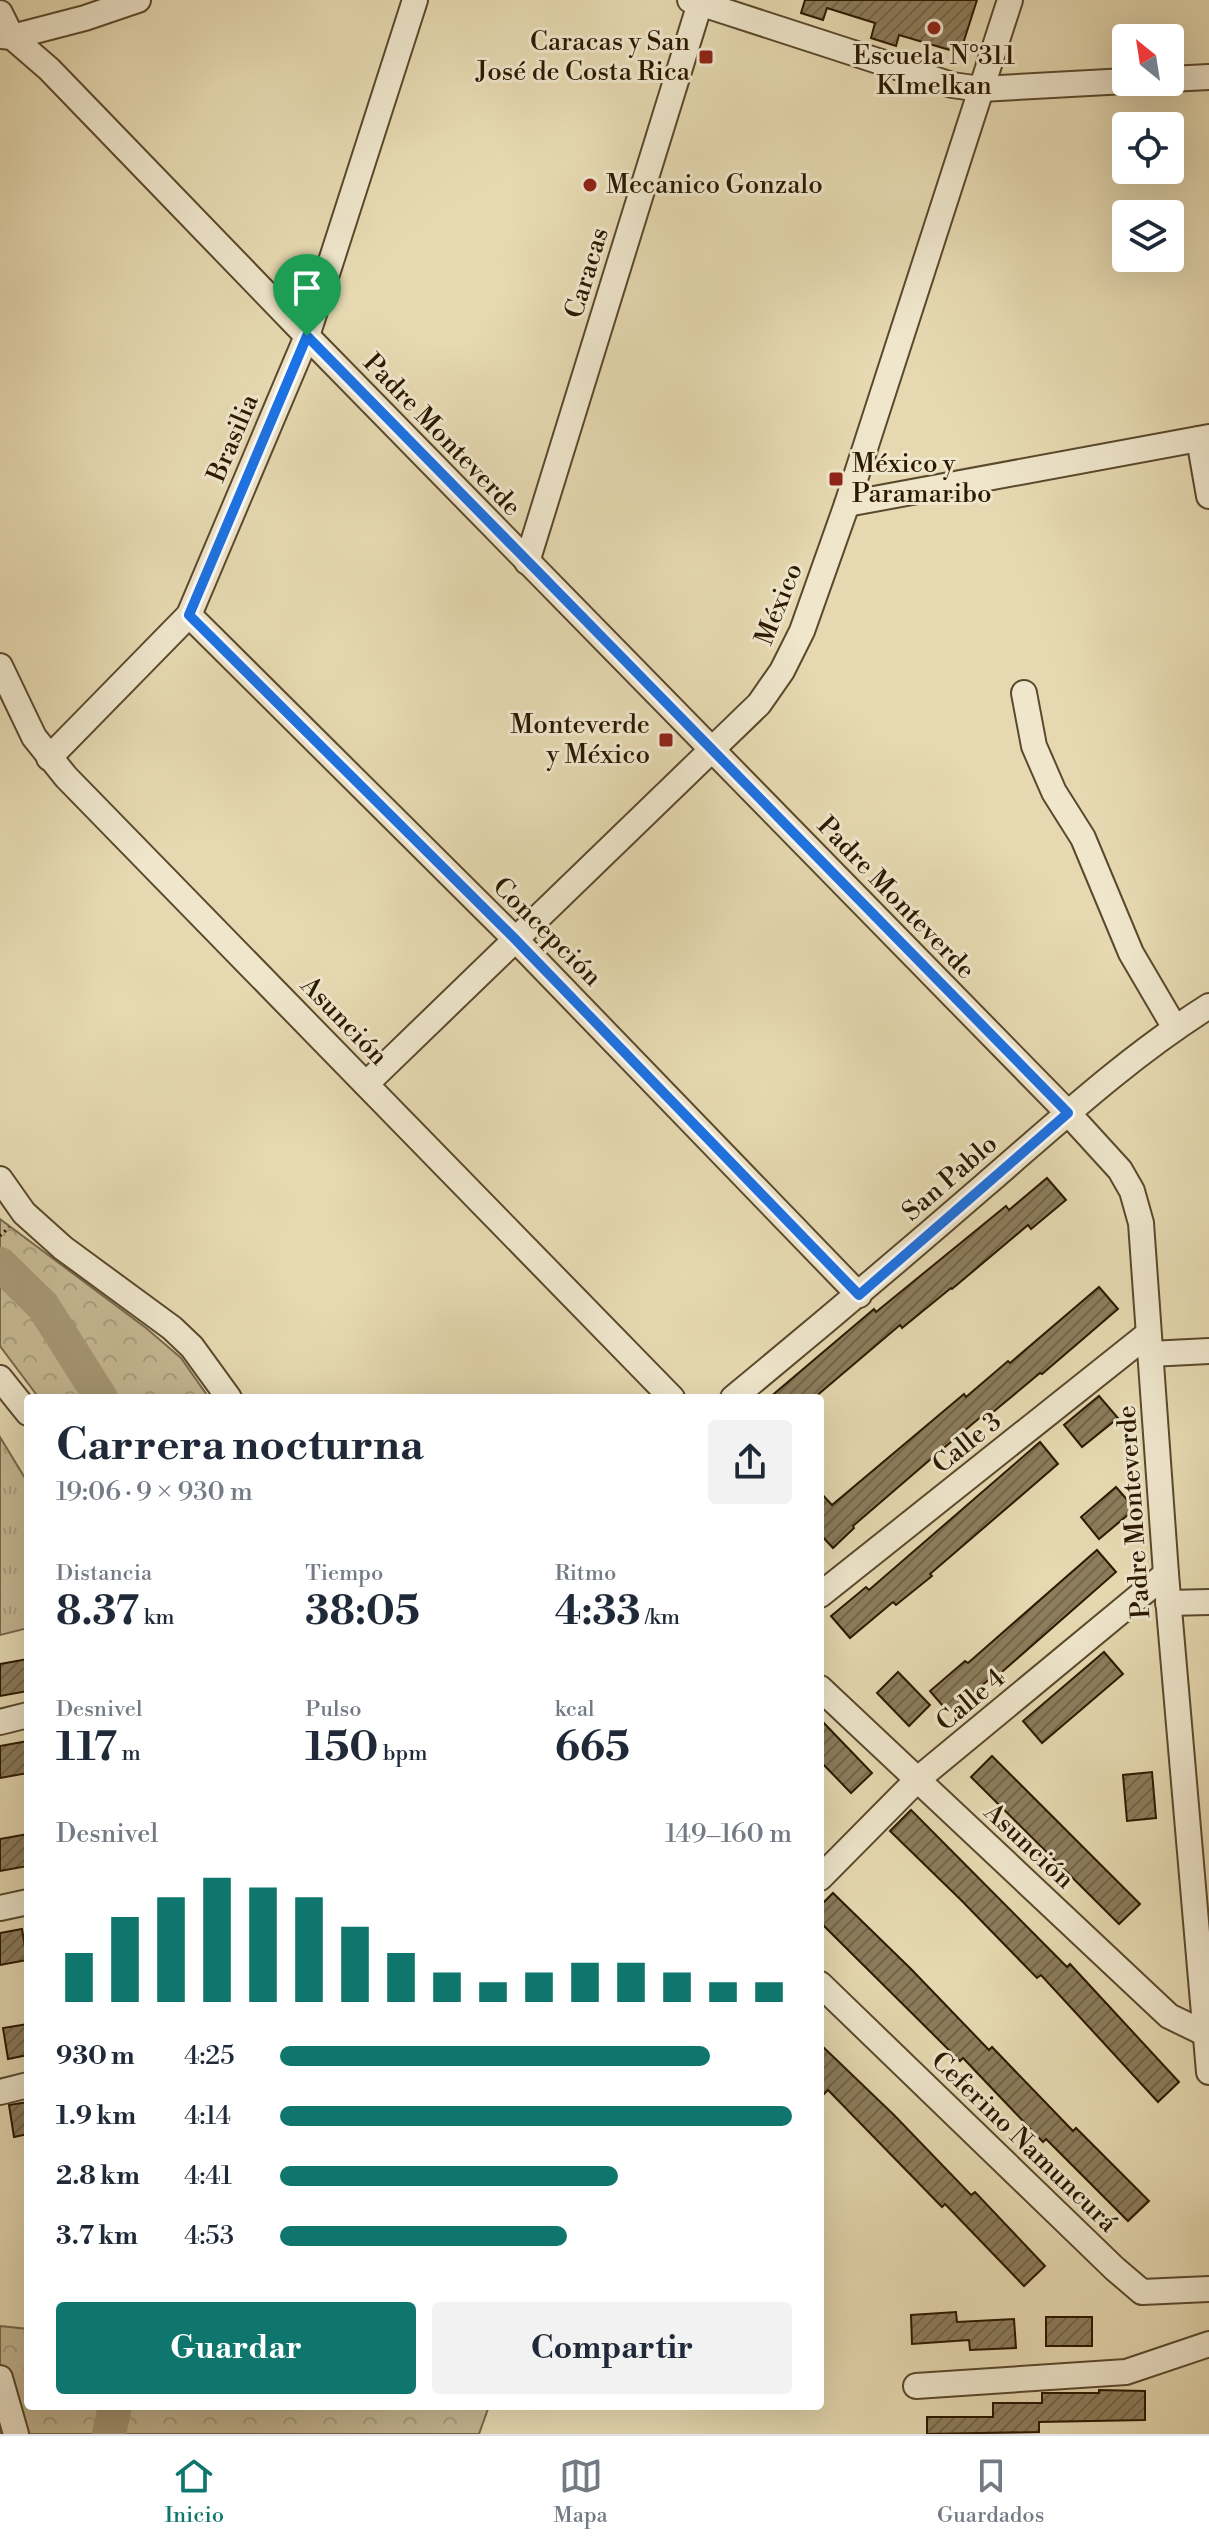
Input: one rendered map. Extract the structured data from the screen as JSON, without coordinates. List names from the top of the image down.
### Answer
{
  "streets": {
    "street": [
      "Caracas",
      "Padre Monteverde",
      "Brasilia",
      "México",
      "Concepción",
      "Asunción",
      "San Pablo",
      "Calle 3",
      "Calle 4",
      "Ceferino Namuncurá"
    ]
  },
  "crossings": [
    ["Caracas", "Padre Monteverde"],
    ["Padre Monteverde", "Brasilia"],
    ["Padre Monteverde", "México"],
    ["Padre Monteverde", "Asunción"],
    ["Padre Monteverde", "San Pablo"],
    ["Padre Monteverde", "Calle 3"],
    ["Padre Monteverde", "Calle 4"],
    ["Brasilia", "Concepción"],
    ["Brasilia", "Asunción"],
    ["México", "Concepción"],
    ["México", "Asunción"],
    ["Concepción", "San Pablo"],
    ["Asunción", "Calle 4"]
  ],
  "places": {
    "other": ["Escuela N°311 KImelkan", "Mecanico Gonzalo"],
    "transit": ["Caracas y San José de Costa Rica", "México y Paramaribo", "Monteverde y México"]
  },
  "north": "top left",
  "page": {
    "heading": ["Carrera nocturna", "19:06 · 9 × 930 m"],
    "stats": [
      ["Distancia", "8.37 km"],
      ["Tiempo", "38:05"],
      ["Ritmo", "4:33 /km"],
      ["Desnivel", "117 m"],
      ["Pulso", "150 bpm"],
      ["kcal", "665"]
    ],
    "chart": ["Desnivel", "149–160 m"],
    "list": [
      {
        "name": "930 m",
        "note": "4:25"
      },
      {
        "name": "1.9 km",
        "note": "4:14"
      },
      {
        "name": "2.8 km",
        "note": "4:41"
      },
      {
        "name": "3.7 km",
        "note": "4:53"
      }
    ],
    "buttons": ["Guardar", "Compartir"],
    "tabs": ["Inicio", "Mapa", "Guardados"]
  }
}
